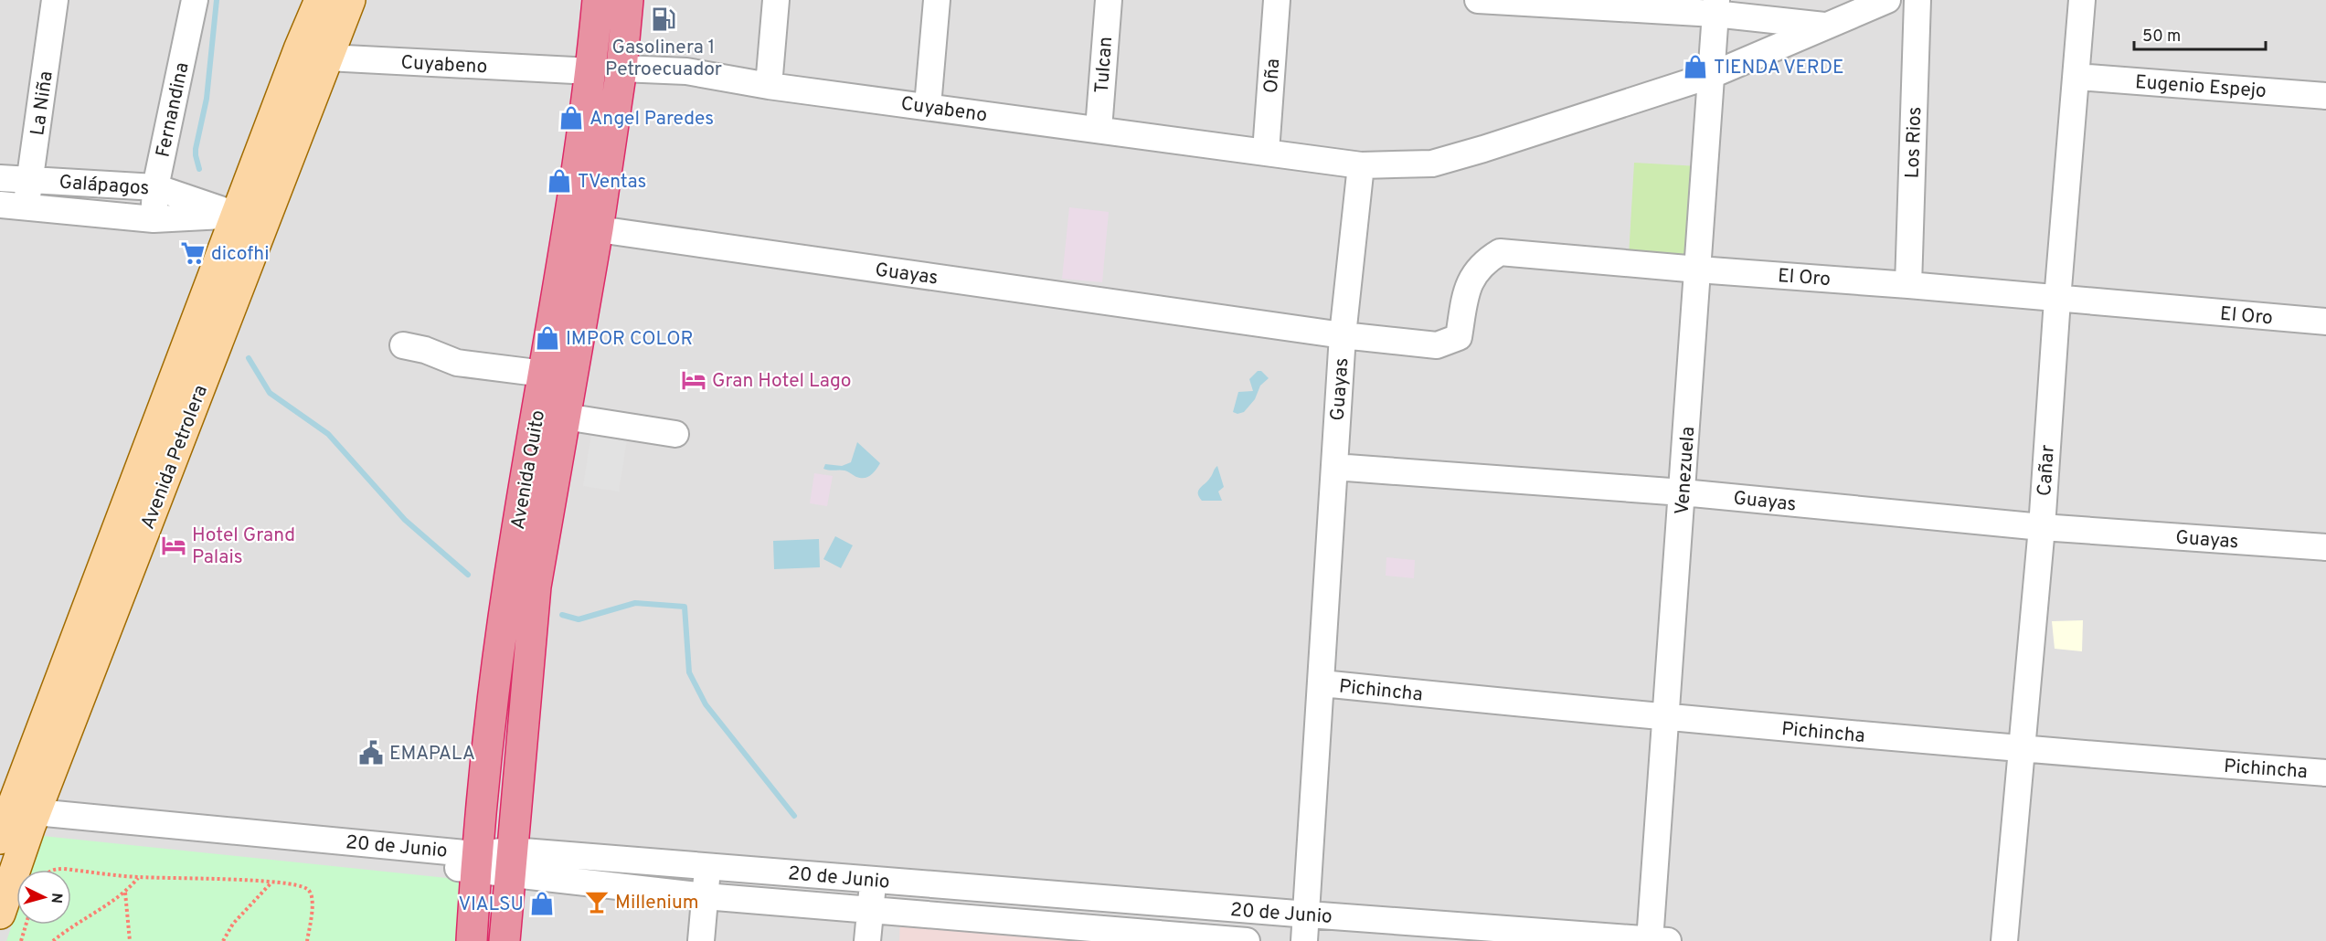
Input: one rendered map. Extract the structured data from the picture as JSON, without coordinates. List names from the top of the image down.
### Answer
{
  "streets": {
    "highway": ["Avenida Quito"],
    "main road": ["Avenida Petrolera"],
    "street": [
      "Cuyabeno",
      "Tulcan",
      "Oña",
      "Eugenio Espejo",
      "La Niña",
      "Fernandina",
      "Los Rios",
      "Galápagos",
      "Guayas",
      "El Oro",
      "Venezuela",
      "Cañar",
      "Pichincha",
      "20 de Junio"
    ]
  },
  "crossings": [
    ["Cuyabeno", "Tulcan"],
    ["Cuyabeno", "Oña"],
    ["Cuyabeno", "Guayas"],
    ["Cuyabeno", "Avenida Petrolera"],
    ["Cuyabeno", "Avenida Quito"],
    ["Cuyabeno", "Venezuela"],
    ["Eugenio Espejo", "Cañar"],
    ["La Niña", "Galápagos"],
    ["Fernandina", "Galápagos"],
    ["Los Rios", "El Oro"],
    ["Galápagos", "Avenida Petrolera"],
    ["Guayas", "El Oro"],
    ["Guayas", "Avenida Quito"],
    ["Guayas", "Venezuela"],
    ["Guayas", "Cañar"],
    ["El Oro", "Venezuela"],
    ["El Oro", "Cañar"],
    ["Avenida Petrolera", "20 de Junio"],
    ["Avenida Quito", "20 de Junio"],
    ["Venezuela", "Pichincha"],
    ["Venezuela", "20 de Junio"],
    ["Cañar", "Pichincha"]
  ],
  "places": {
    "fuel station": ["Gasolinera 1 Petroecuador"],
    "shop": [
      "TIENDA VERDE",
      "Angel Paredes",
      "TVentas",
      "IMPOR COLOR",
      "VIALSU"
    ],
    "supermarket": ["dicofhi"],
    "hotel": ["Gran Hotel Lago", "Hotel Grand Palais"],
    "public building": ["EMAPALA"],
    "bar": ["Millenium"]
  },
  "scale_bar": "50 m",
  "north": "right"
}
